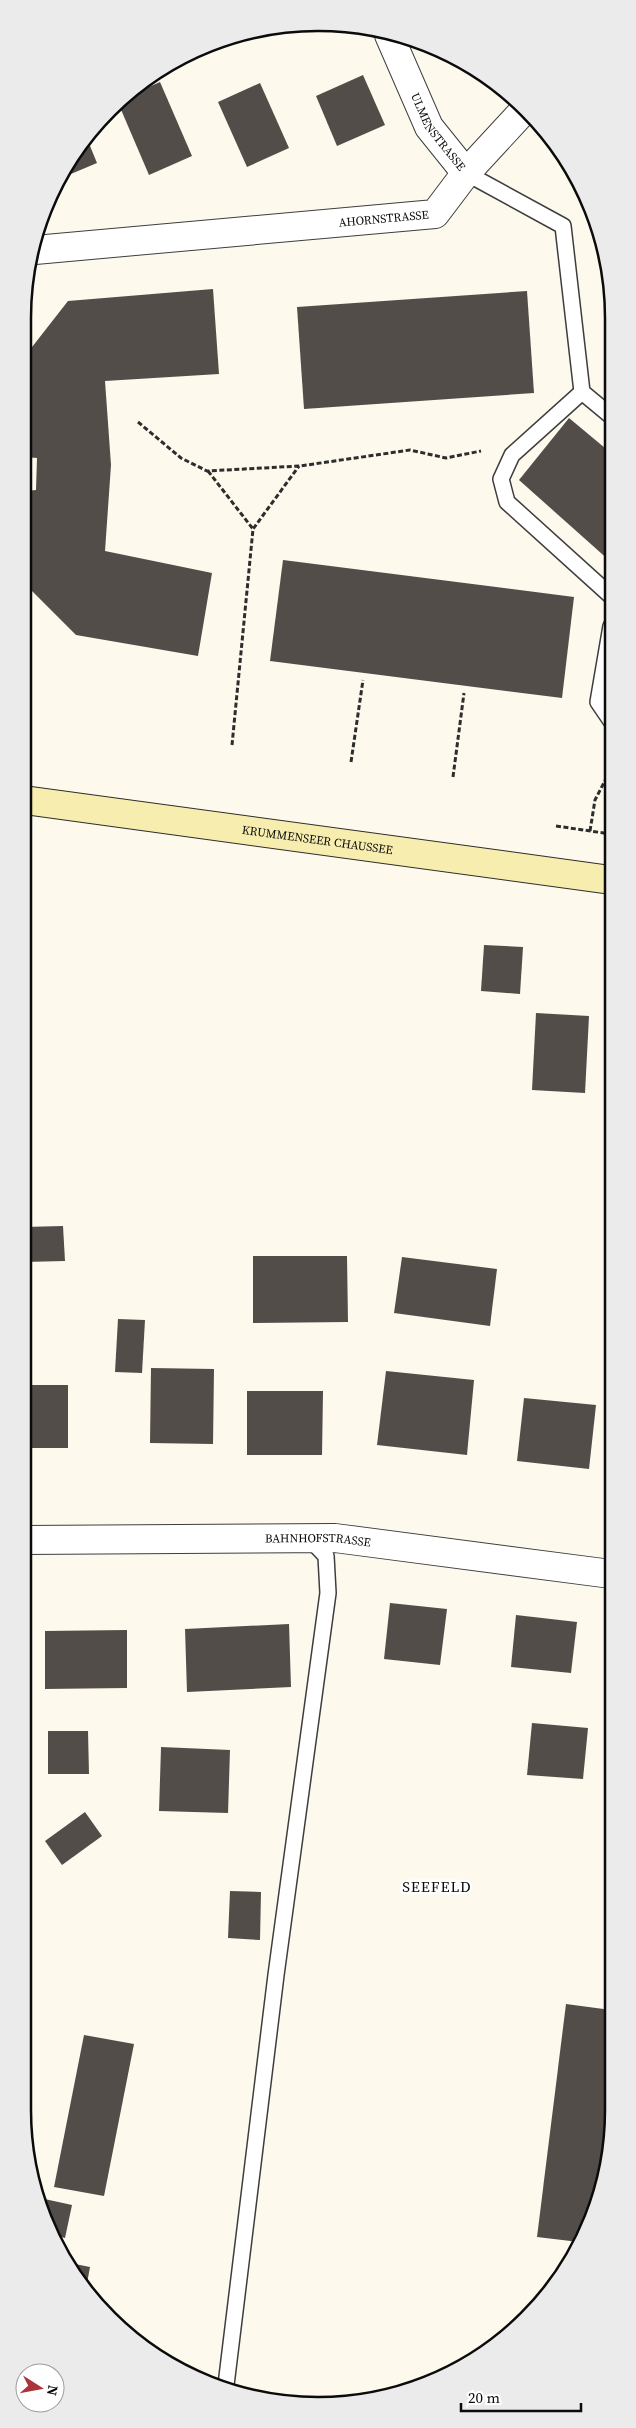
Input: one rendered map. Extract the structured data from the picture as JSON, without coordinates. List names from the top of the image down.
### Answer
{
  "streets": {
    "main road": ["KRUMMENSEER CHAUSSEE"],
    "street": ["ULMENSTRASSE", "AHORNSTRASSE", "BAHNHOFSTRASSE"]
  },
  "crossings": [
    ["ULMENSTRASSE", "AHORNSTRASSE"]
  ],
  "districts": ["SEEFELD"],
  "scale_bar": "20 m",
  "north": "right"
}
